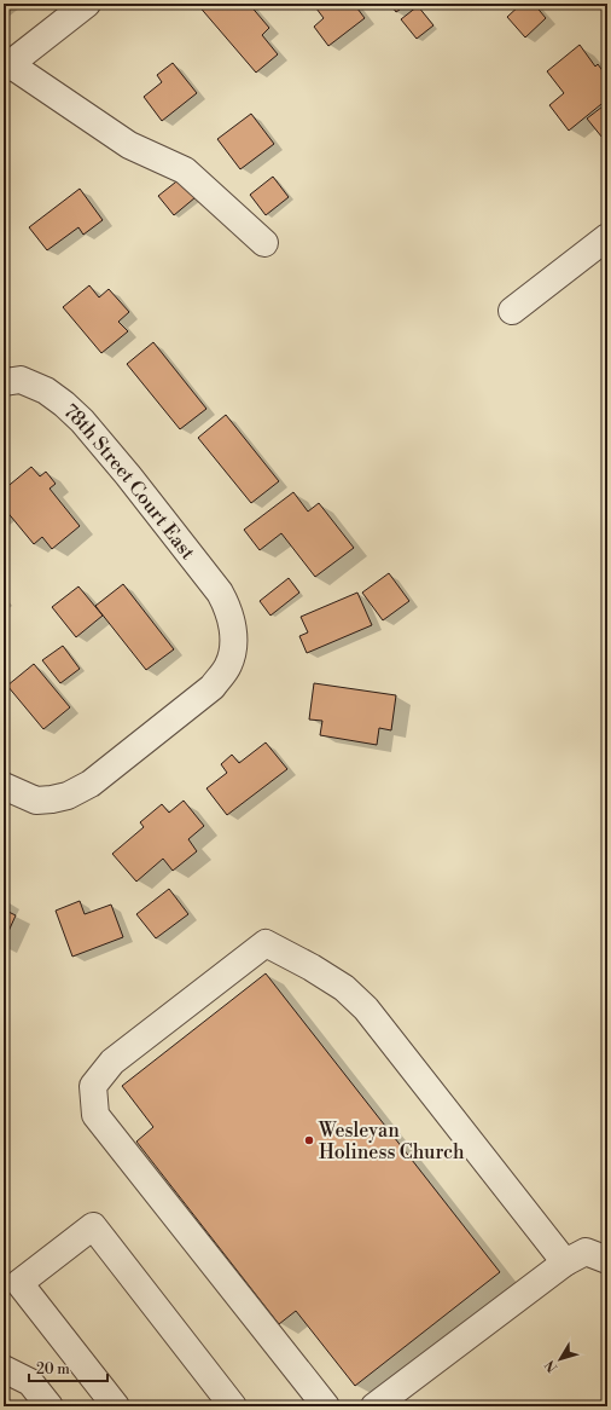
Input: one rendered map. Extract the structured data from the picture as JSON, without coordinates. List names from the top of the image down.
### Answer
{
  "streets": {
    "street": ["78th Street Court East"]
  },
  "places": ["Wesleyan Holiness Church"],
  "scale_bar": "20 m",
  "north": "bottom left"
}
